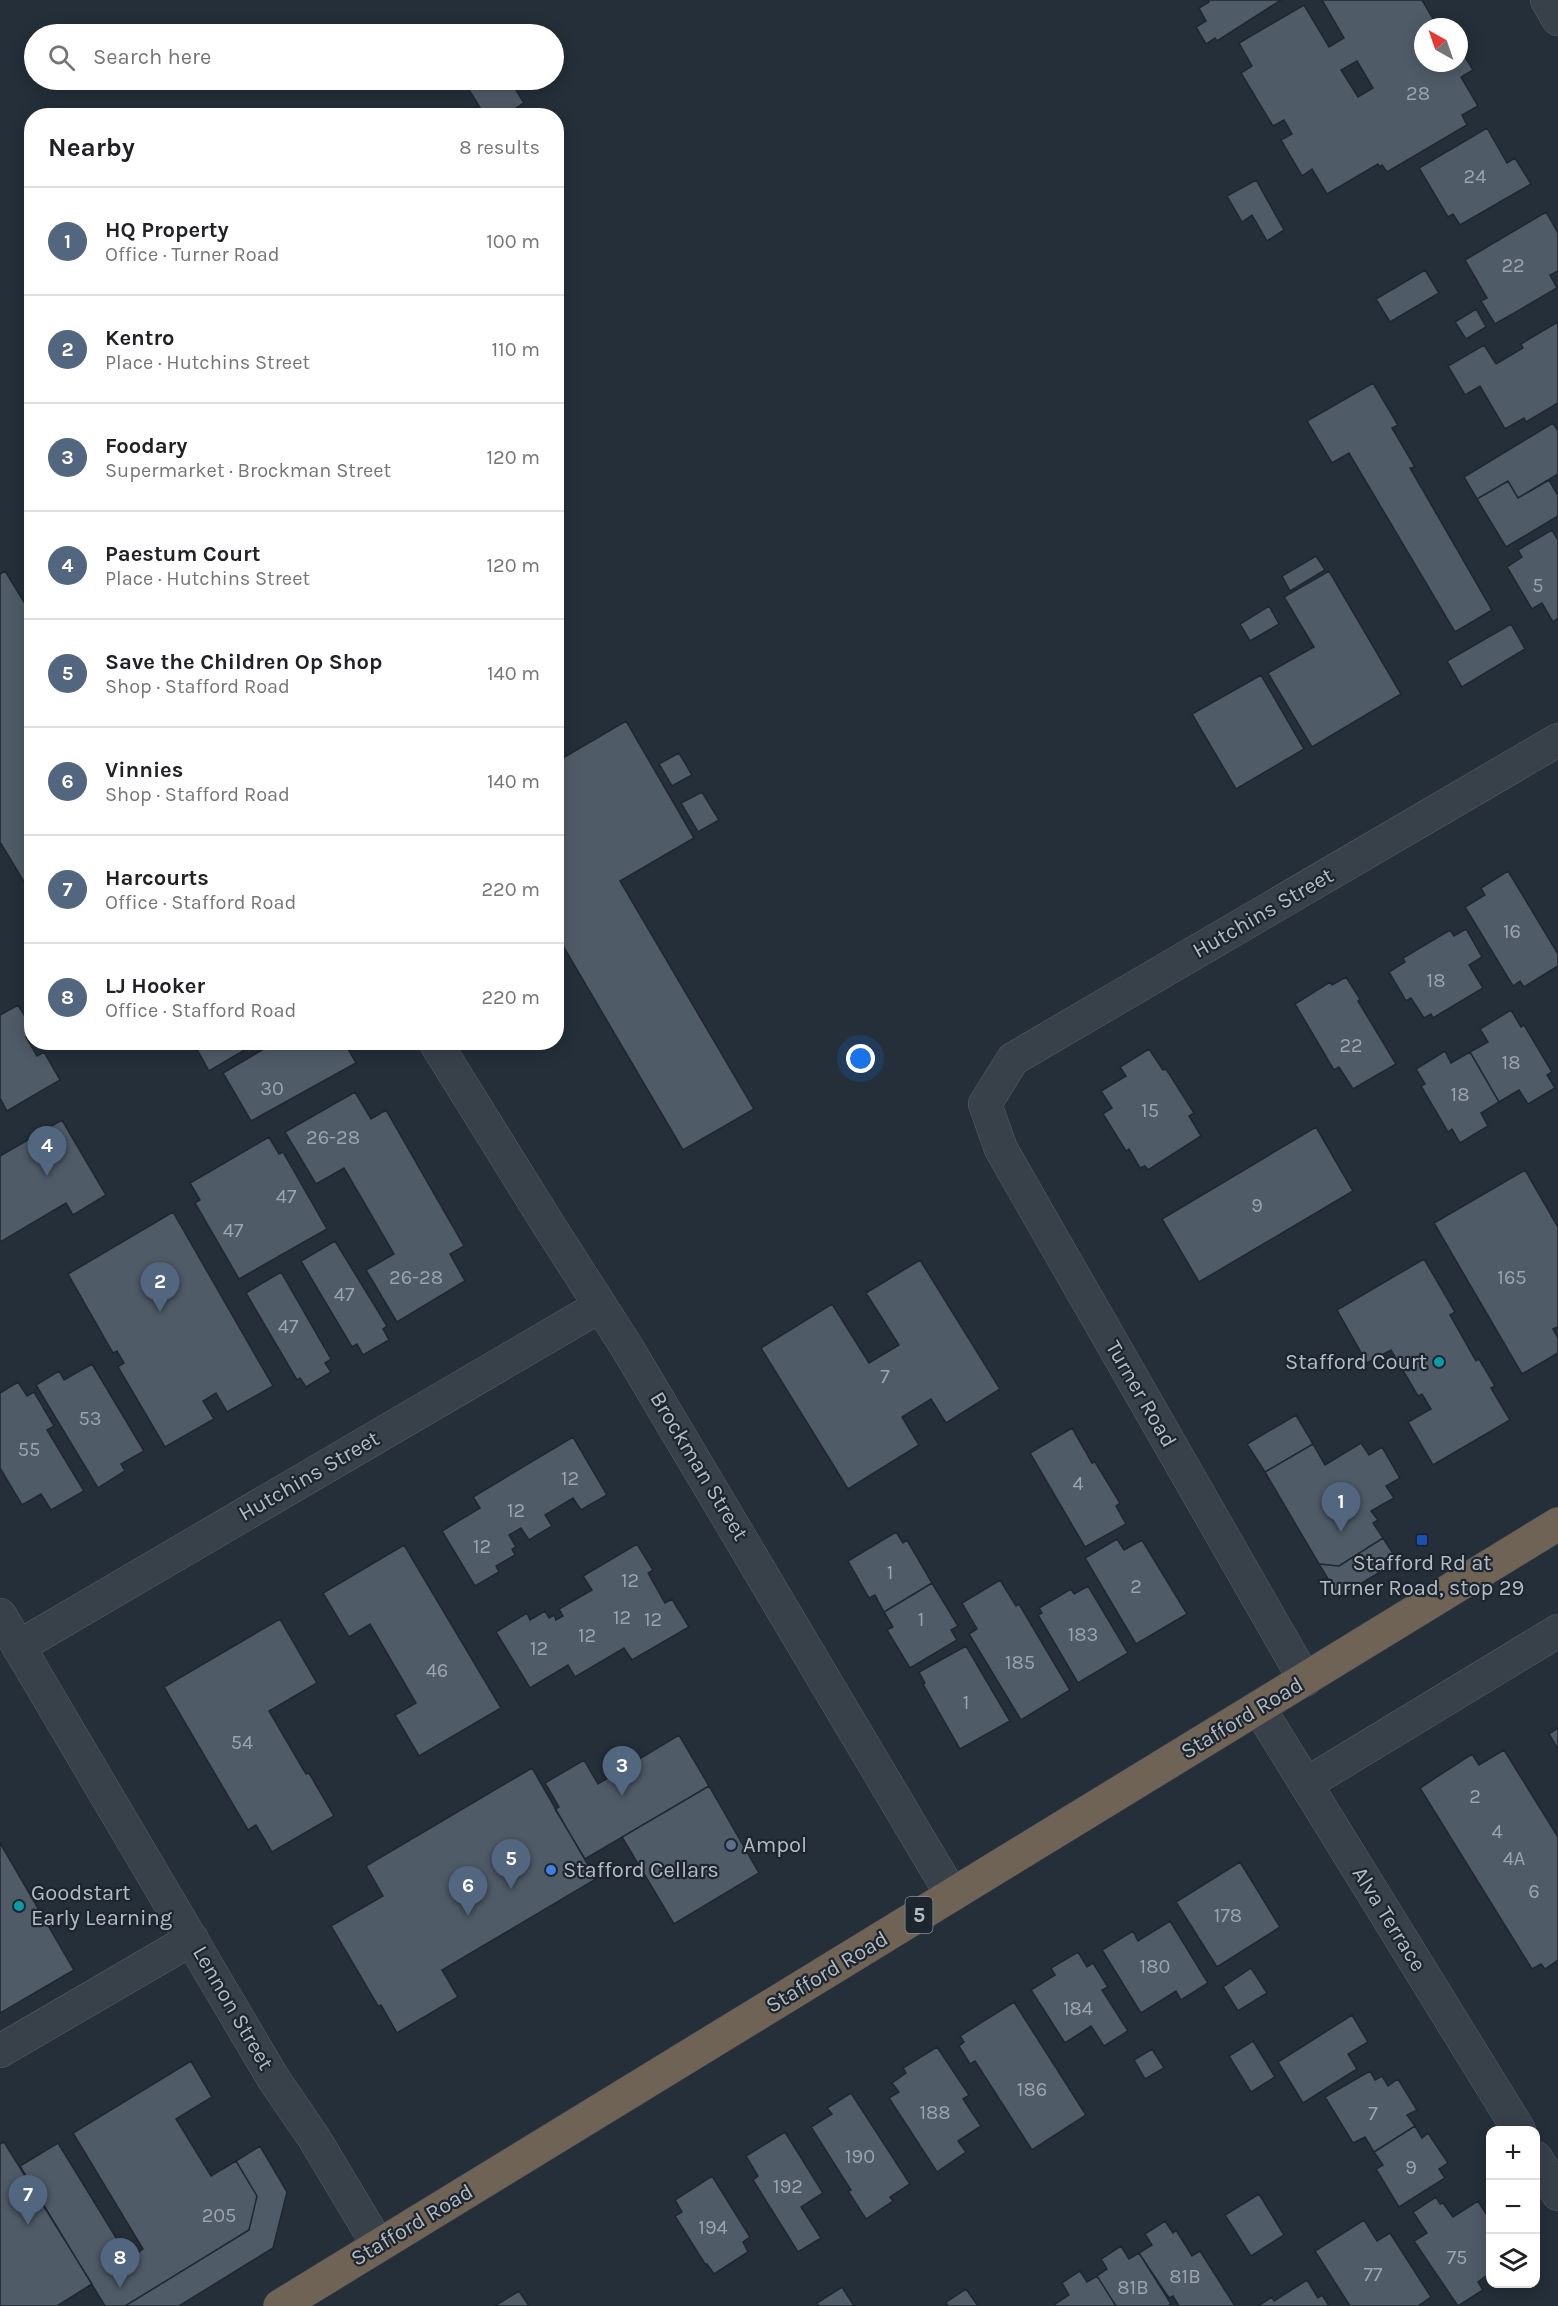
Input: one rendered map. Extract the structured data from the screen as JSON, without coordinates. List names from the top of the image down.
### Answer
{
  "streets": {
    "highway": ["Stafford Road", "5"],
    "street": [
      "Hutchins Street",
      "Turner Road",
      "Brockman Street",
      "Alva Terrace",
      "Lennon Street"
    ]
  },
  "crossings": [
    ["Hutchins Street", "Turner Road"],
    ["Hutchins Street", "Brockman Street"],
    ["Hutchins Street", "Lennon Street"],
    ["Turner Road", "Stafford Road"],
    ["Brockman Street", "Stafford Road"],
    ["Stafford Road", "Alva Terrace"],
    ["Stafford Road", "Lennon Street"]
  ],
  "places": {
    "other": [
      "Stafford Court",
      "Ampol",
      "Stafford Cellars",
      "Goodstart Early Learning"
    ],
    "transit": ["Stafford Rd at Turner Road, stop 29"]
  },
  "house_numbers": [
    "28",
    "24",
    "22",
    "5",
    "16",
    "18",
    "22",
    "18",
    "30",
    "18",
    "15",
    "26-28",
    "47",
    "9",
    "47",
    "26-28",
    "165",
    "47",
    "47",
    "7",
    "53",
    "55",
    "12",
    "4",
    "12",
    "12",
    "1",
    "12",
    "2",
    "12",
    "12",
    "1",
    "183",
    "12",
    "12",
    "185",
    "46",
    "1",
    "54",
    "2",
    "4",
    "4A",
    "6",
    "178",
    "180",
    "184",
    "186",
    "188",
    "7",
    "190",
    "9",
    "192",
    "205",
    "194",
    "75",
    "77",
    "81B",
    "81B"
  ],
  "north": "top left",
  "page": {
    "search": "Search here",
    "heading": ["Nearby", "8 results"],
    "list": [
      {
        "mark": "1",
        "name": "HQ Property",
        "note": "Office · Turner Road",
        "value": "100 m"
      },
      {
        "mark": "2",
        "name": "Kentro",
        "note": "Place · Hutchins Street",
        "value": "110 m"
      },
      {
        "mark": "3",
        "name": "Foodary",
        "note": "Supermarket · Brockman Street",
        "value": "120 m"
      },
      {
        "mark": "4",
        "name": "Paestum Court",
        "note": "Place · Hutchins Street",
        "value": "120 m"
      },
      {
        "mark": "5",
        "name": "Save the Children Op Shop",
        "note": "Shop · Stafford Road",
        "value": "140 m"
      },
      {
        "mark": "6",
        "name": "Vinnies",
        "note": "Shop · Stafford Road",
        "value": "140 m"
      },
      {
        "mark": "7",
        "name": "Harcourts",
        "note": "Office · Stafford Road",
        "value": "220 m"
      },
      {
        "mark": "8",
        "name": "LJ Hooker",
        "note": "Office · Stafford Road",
        "value": "220 m"
      }
    ],
    "pins": [
      "4",
      "2",
      "1",
      "3",
      "5",
      "6",
      "7",
      "8"
    ],
    "map_buttons": ["+", "−"]
  }
}
